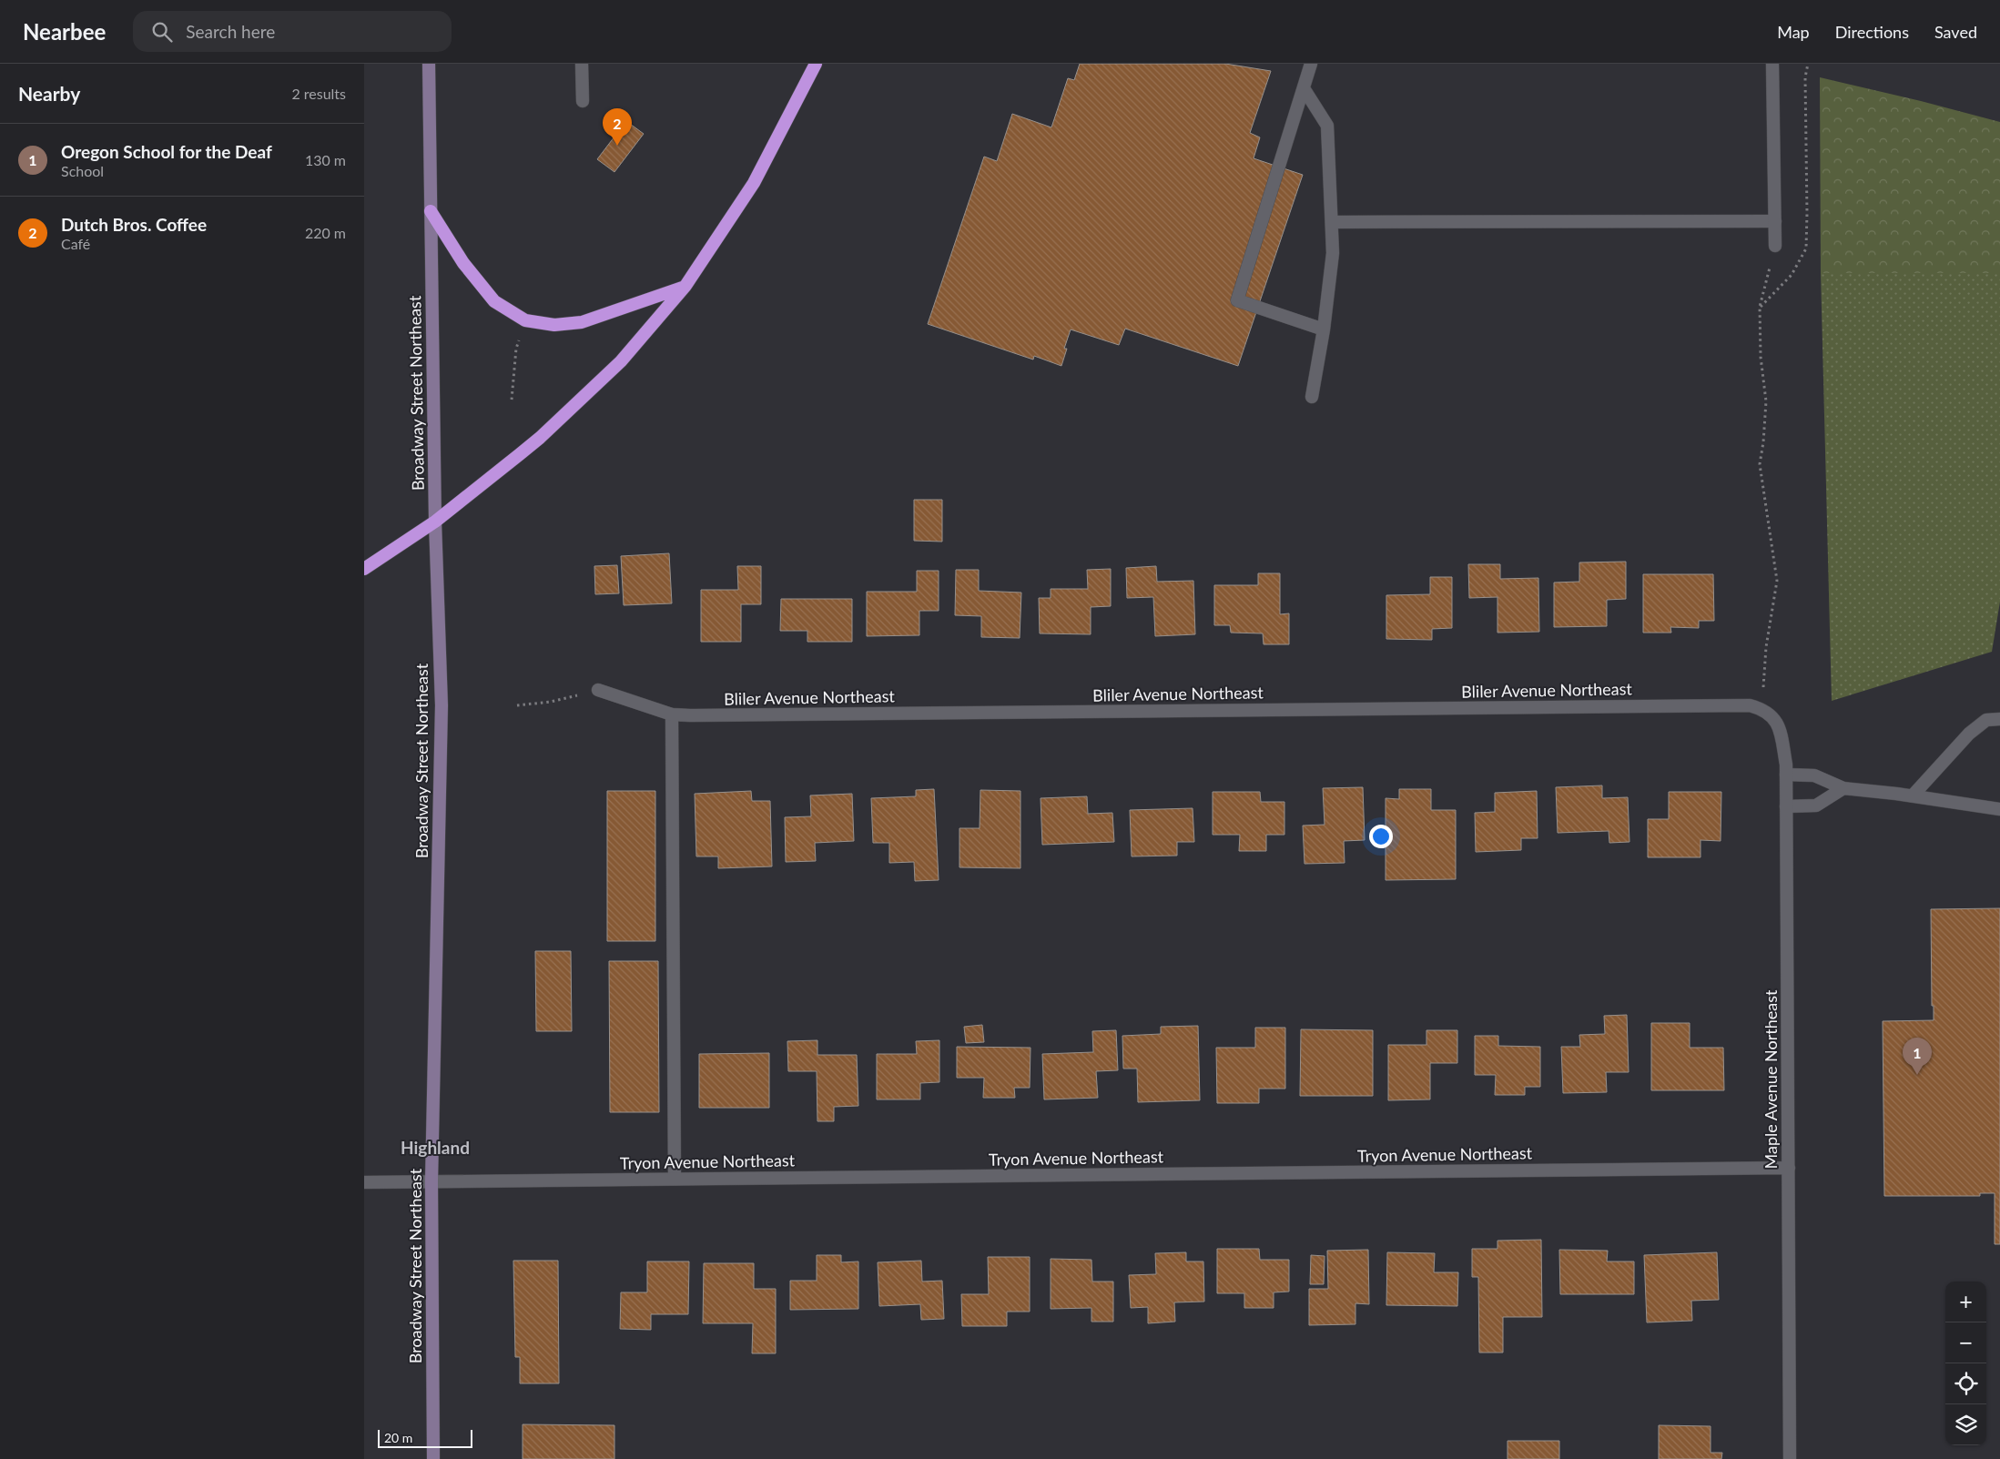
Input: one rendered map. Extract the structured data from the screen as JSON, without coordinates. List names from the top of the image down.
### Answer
{
  "streets": {
    "main road": ["Broadway Street Northeast"],
    "street": ["Bliler Avenue Northeast", "Maple Avenue Northeast", "Tryon Avenue Northeast"]
  },
  "crossings": [
    ["Broadway Street Northeast", "Tryon Avenue Northeast"],
    ["Bliler Avenue Northeast", "Maple Avenue Northeast"],
    ["Maple Avenue Northeast", "Tryon Avenue Northeast"]
  ],
  "districts": ["Highland"],
  "scale_bar": "20 m",
  "page": {
    "header": "Nearbee",
    "search": "Search here",
    "nav": ["Map", "Directions", "Saved"],
    "heading": ["Nearby", "2 results"],
    "pins": ["2", "1"],
    "list": [
      {
        "mark": "1",
        "name": "Oregon School for the Deaf",
        "note": "School",
        "value": "130 m"
      },
      {
        "mark": "2",
        "name": "Dutch Bros. Coffee",
        "note": "Café",
        "value": "220 m"
      }
    ],
    "map_buttons": ["+", "−"],
    "scale": "20 m"
  }
}
